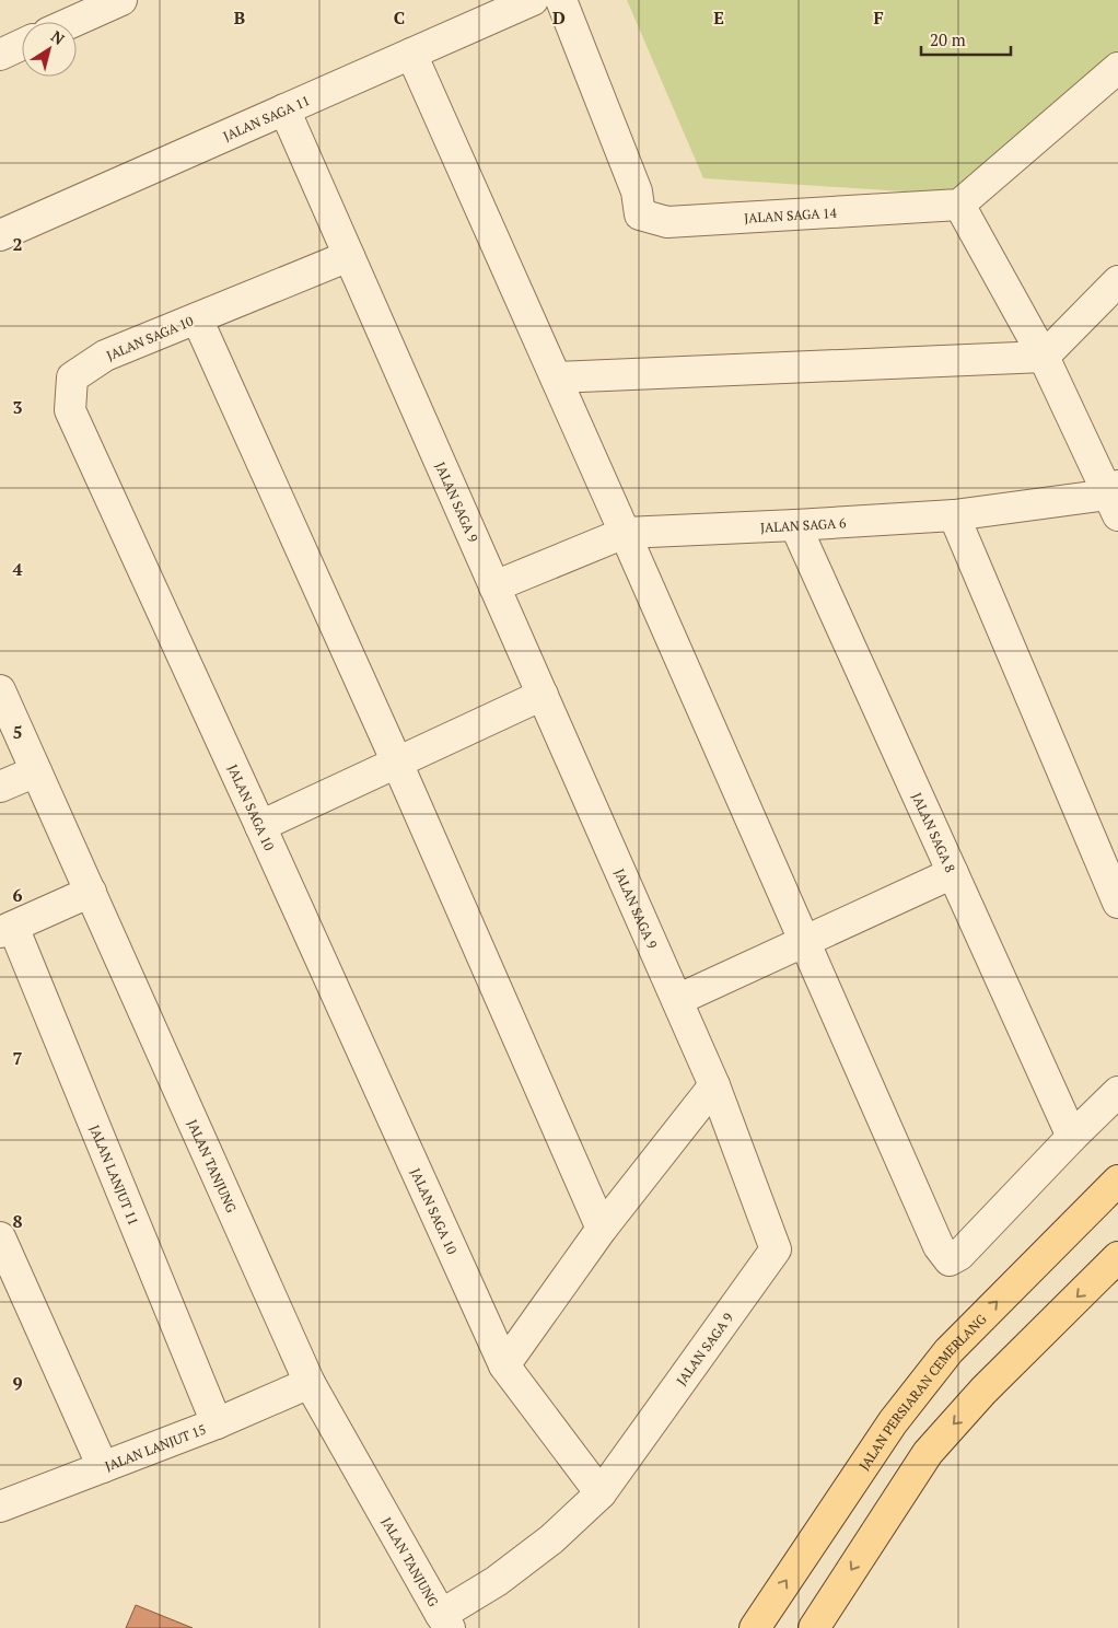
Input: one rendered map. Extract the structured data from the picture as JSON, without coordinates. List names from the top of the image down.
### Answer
{
  "streets": {
    "main road": ["JALAN PERSIARAN CEMERLANG"],
    "street": [
      "JALAN SAGA 11",
      "JALAN SAGA 14",
      "JALAN SAGA 10",
      "JALAN SAGA 9",
      "JALAN SAGA 6",
      "JALAN SAGA 8",
      "JALAN TANJUNG",
      "JALAN LANJUT 11",
      "JALAN LANJUT 15"
    ]
  },
  "crossings": [
    ["JALAN SAGA 11", "JALAN SAGA 9"],
    ["JALAN SAGA 10", "JALAN SAGA 9"],
    ["JALAN SAGA 9", "JALAN SAGA 6"],
    ["JALAN SAGA 9", "JALAN TANJUNG"],
    ["JALAN SAGA 6", "JALAN SAGA 8"],
    ["JALAN TANJUNG", "JALAN LANJUT 15"],
    ["JALAN LANJUT 11", "JALAN LANJUT 15"]
  ],
  "scale_bar": "20 m",
  "north": "top right",
  "grid": {
    "columns": [
      "B",
      "C",
      "D",
      "E",
      "F"
    ],
    "rows": [
      "2",
      "3",
      "4",
      "5",
      "6",
      "7",
      "8",
      "9"
    ]
  }
}
